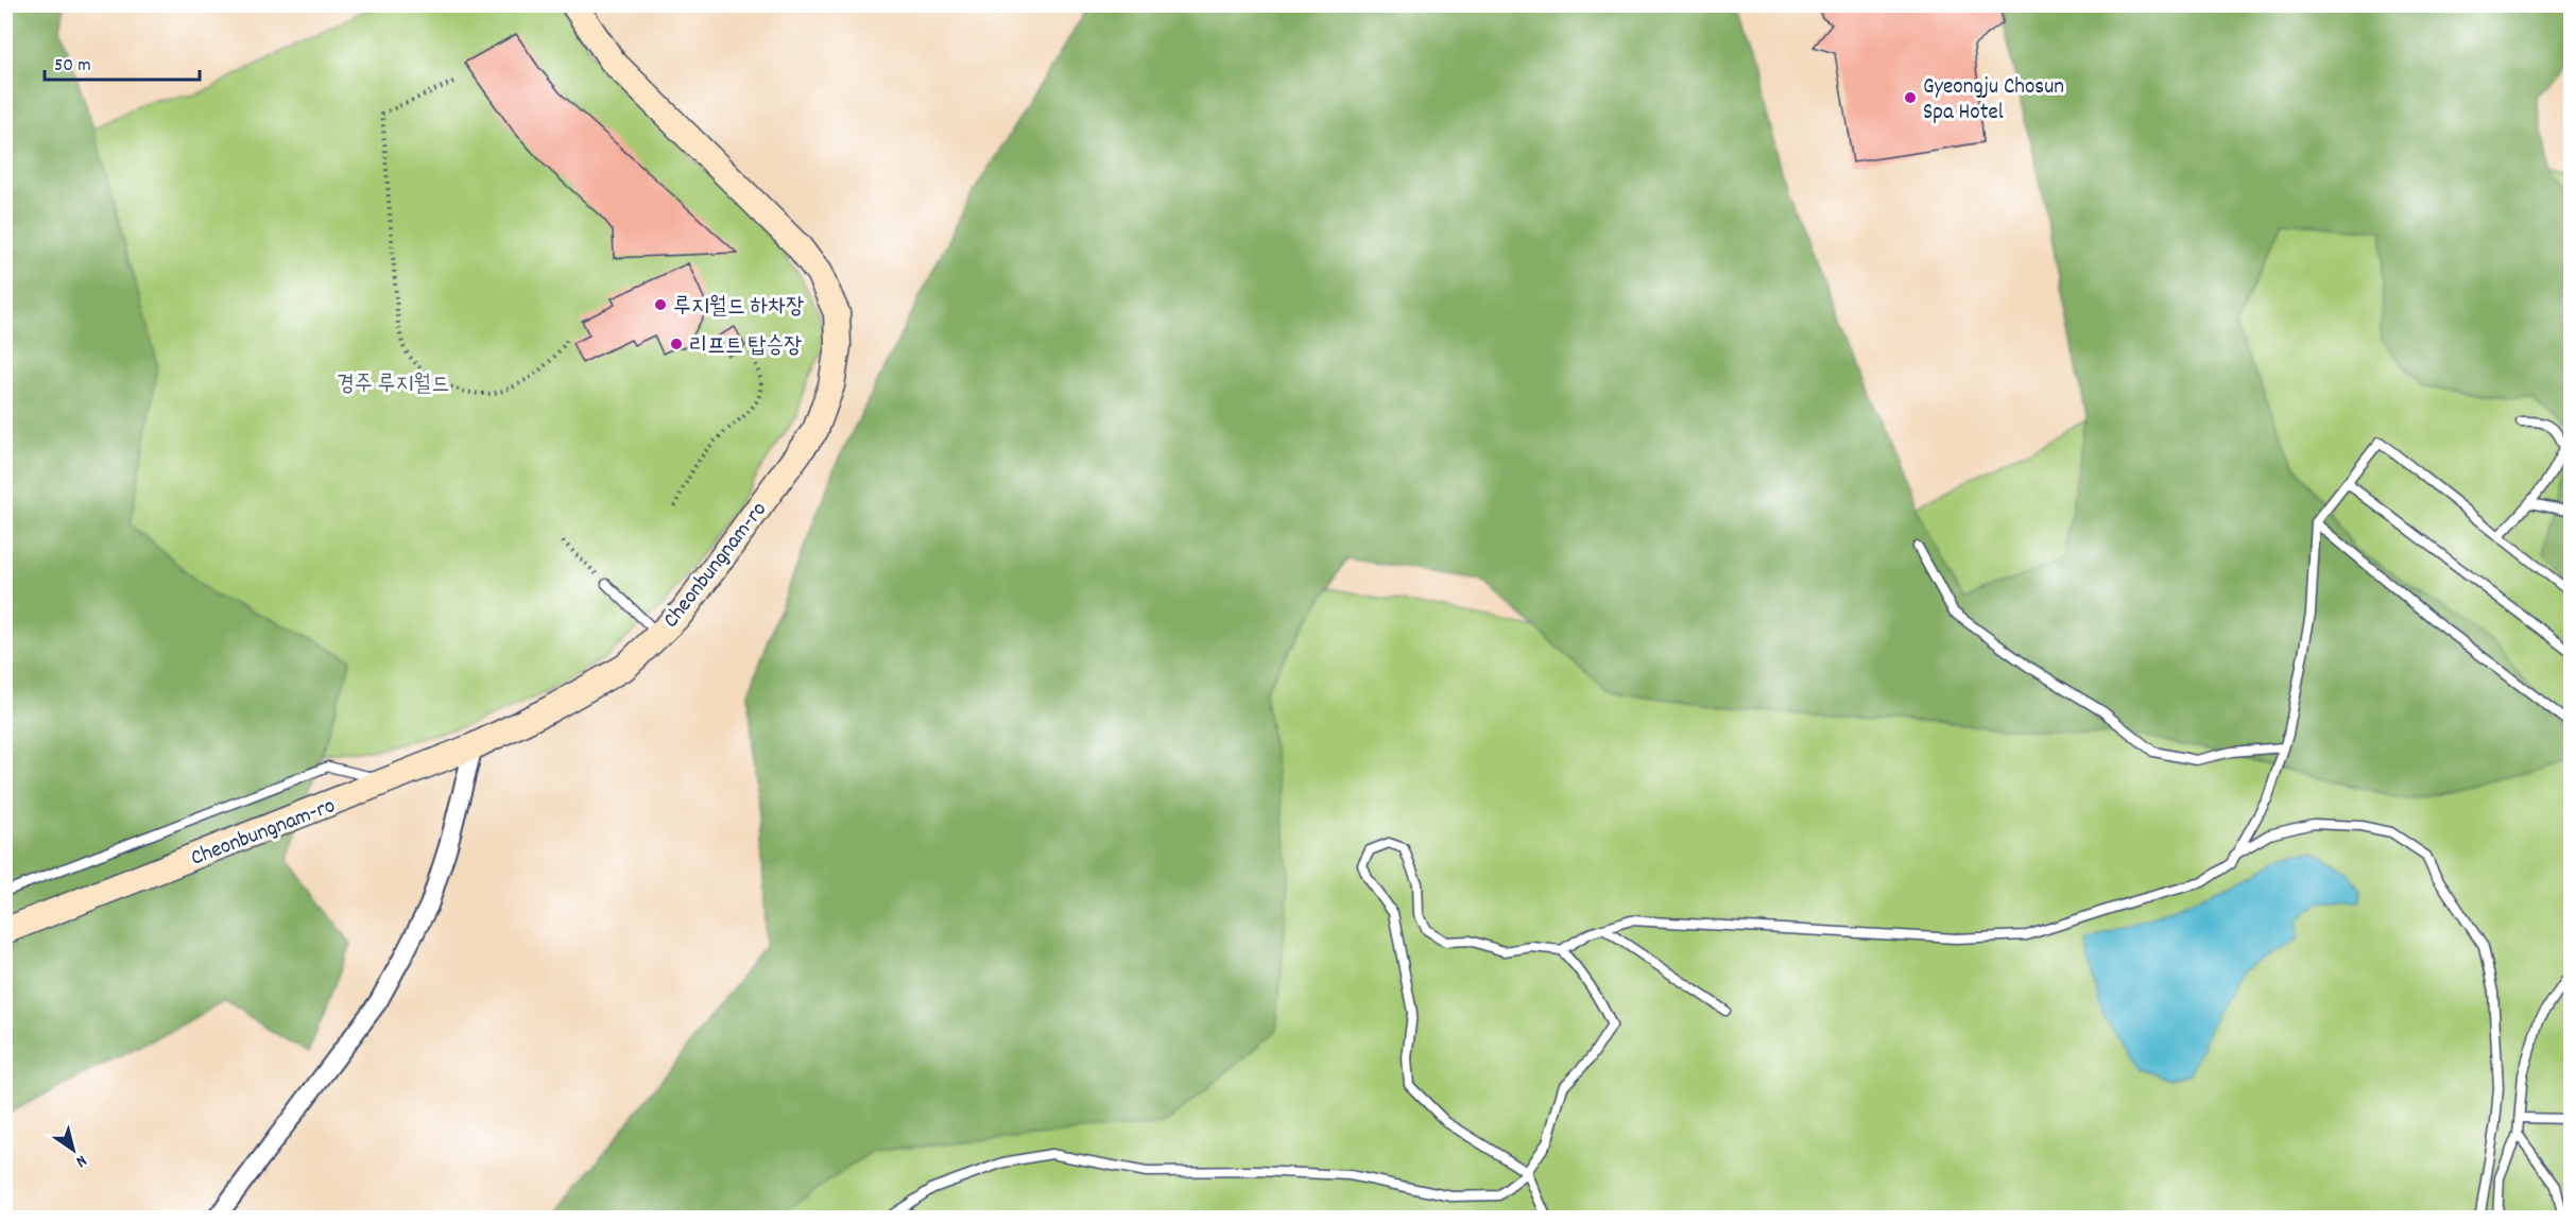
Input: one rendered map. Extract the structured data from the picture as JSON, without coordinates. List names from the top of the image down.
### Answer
{
  "streets": {
    "main road": ["Cheonbungnam-ro"]
  },
  "parks": ["경주 루지월드"],
  "places": ["Gyeongju Chosun Spa Hotel", "루지월드 하차장", "리프트 탑승장"],
  "scale_bar": "50 m",
  "north": "bottom right"
}
